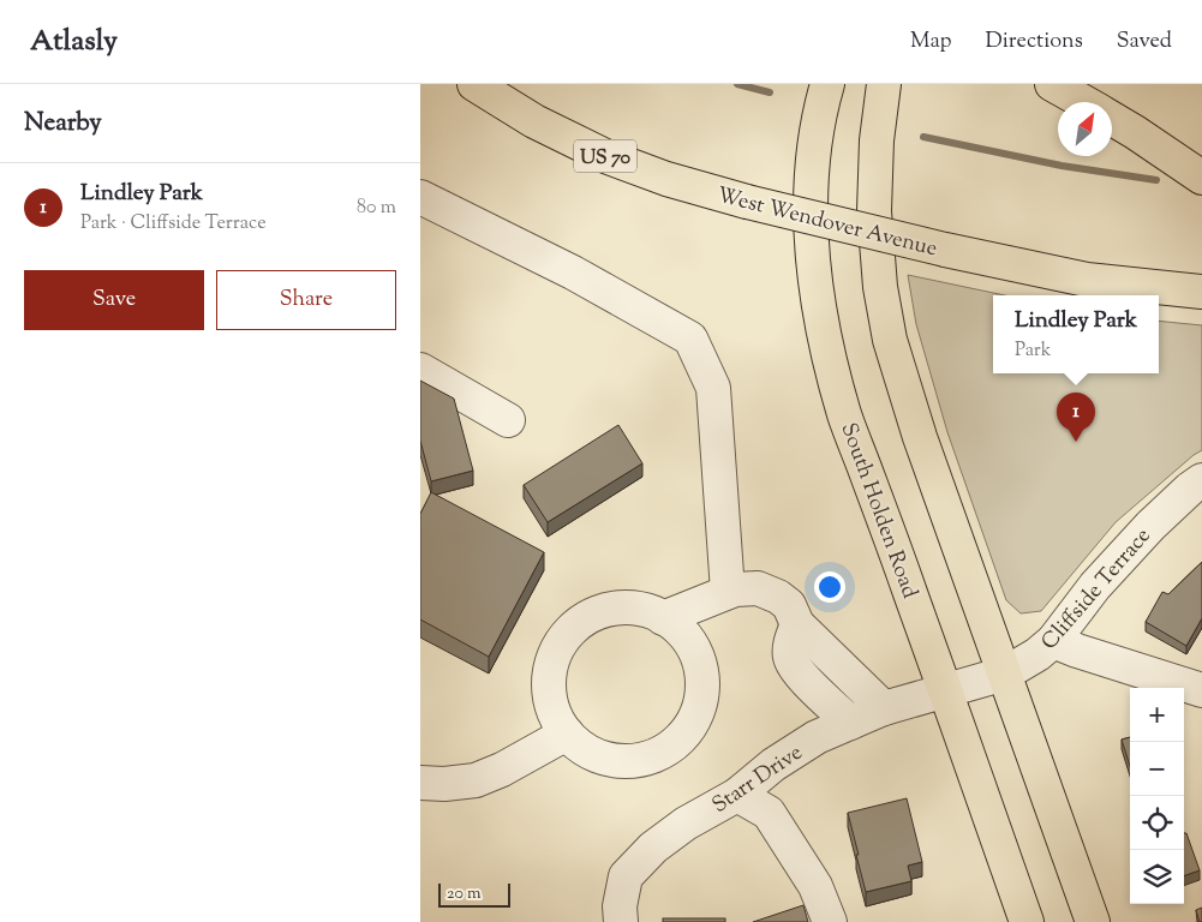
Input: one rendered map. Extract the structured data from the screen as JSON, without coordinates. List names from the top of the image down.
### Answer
{
  "streets": {
    "main road": ["US 70", "West Wendover Avenue", "South Holden Road"],
    "street": ["Cliffside Terrace", "Starr Drive"]
  },
  "crossings": [
    ["South Holden Road", "Cliffside Terrace"],
    ["South Holden Road", "Starr Drive"],
    ["Cliffside Terrace", "Starr Drive"]
  ],
  "scale_bar": "20 m",
  "north": "top right",
  "page": {
    "header": "Atlasly",
    "nav": ["Map", "Directions", "Saved"],
    "heading": "Nearby",
    "list": [
      {
        "mark": "1",
        "name": "Lindley Park",
        "note": "Park · Cliffside Terrace",
        "value": "80 m"
      }
    ],
    "buttons": ["Save", "Share"],
    "popup": ["Lindley Park", "Park"],
    "pins": "1",
    "map_buttons": ["+", "−"],
    "scale": "20 m"
  }
}
